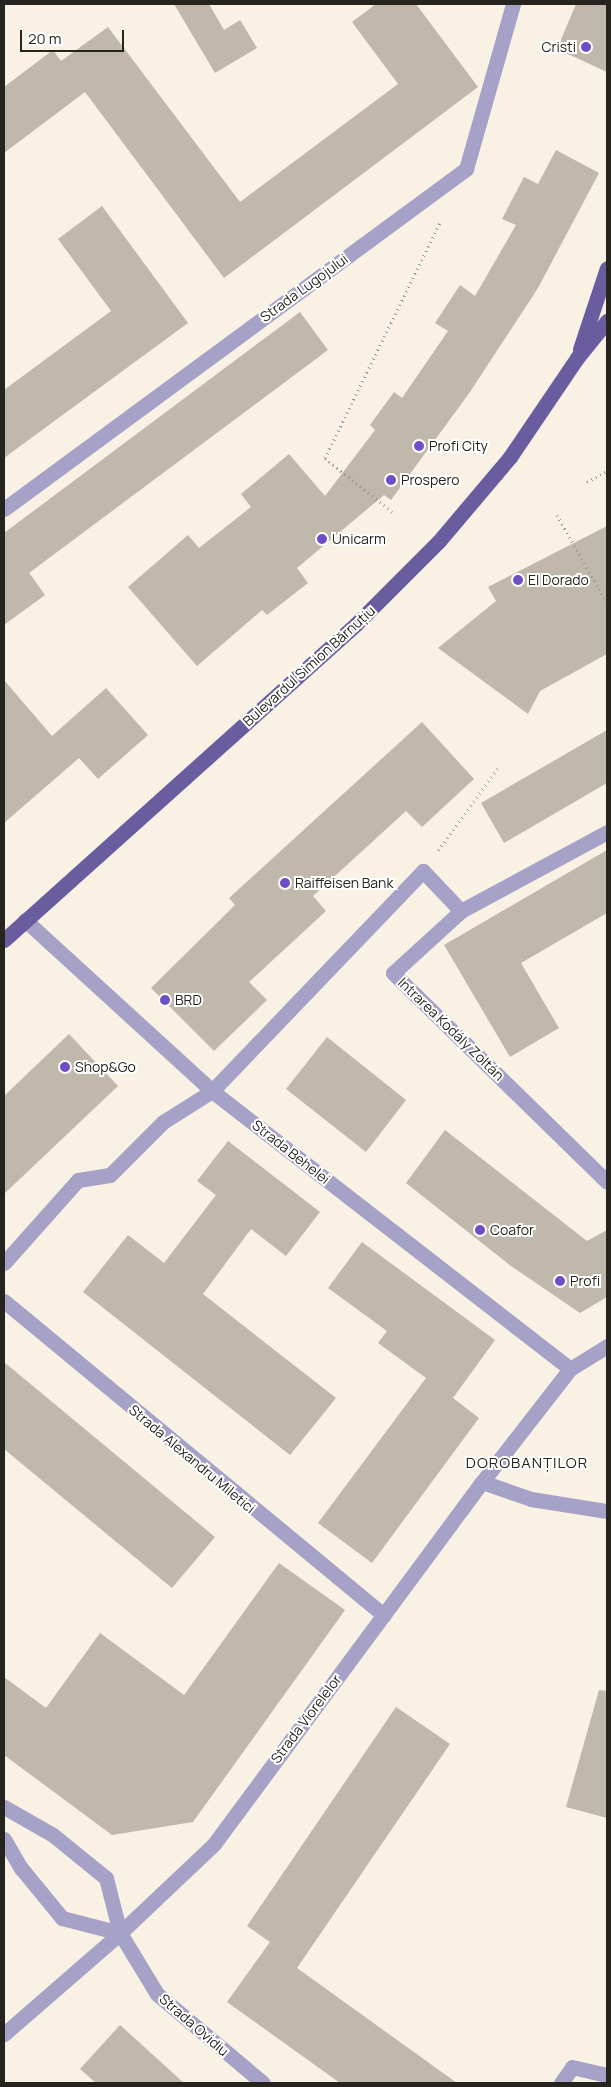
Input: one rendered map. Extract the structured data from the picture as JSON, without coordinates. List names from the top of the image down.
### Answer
{
  "streets": {
    "main road": ["Bulevardul Simion Bărnuțiu"],
    "street": [
      "Strada Lugojului",
      "Intrarea Kodály Zoltán",
      "Strada Behelei",
      "Strada Alexandru Miletici",
      "Strada Viorelelor",
      "Strada Ovidiu"
    ]
  },
  "crossings": [
    ["Bulevardul Simion Bărnuțiu", "Strada Behelei"],
    ["Strada Behelei", "Strada Viorelelor"],
    ["Strada Alexandru Miletici", "Strada Viorelelor"],
    ["Strada Viorelelor", "Strada Ovidiu"]
  ],
  "districts": ["DOROBANȚILOR"],
  "places": [
    "Cristi",
    "Profi City",
    "Prospero",
    "Unicarm",
    "El Dorado",
    "Raiffeisen Bank",
    "BRD",
    "Shop&Go",
    "Coafor",
    "Profi"
  ],
  "scale_bar": "20 m"
}
